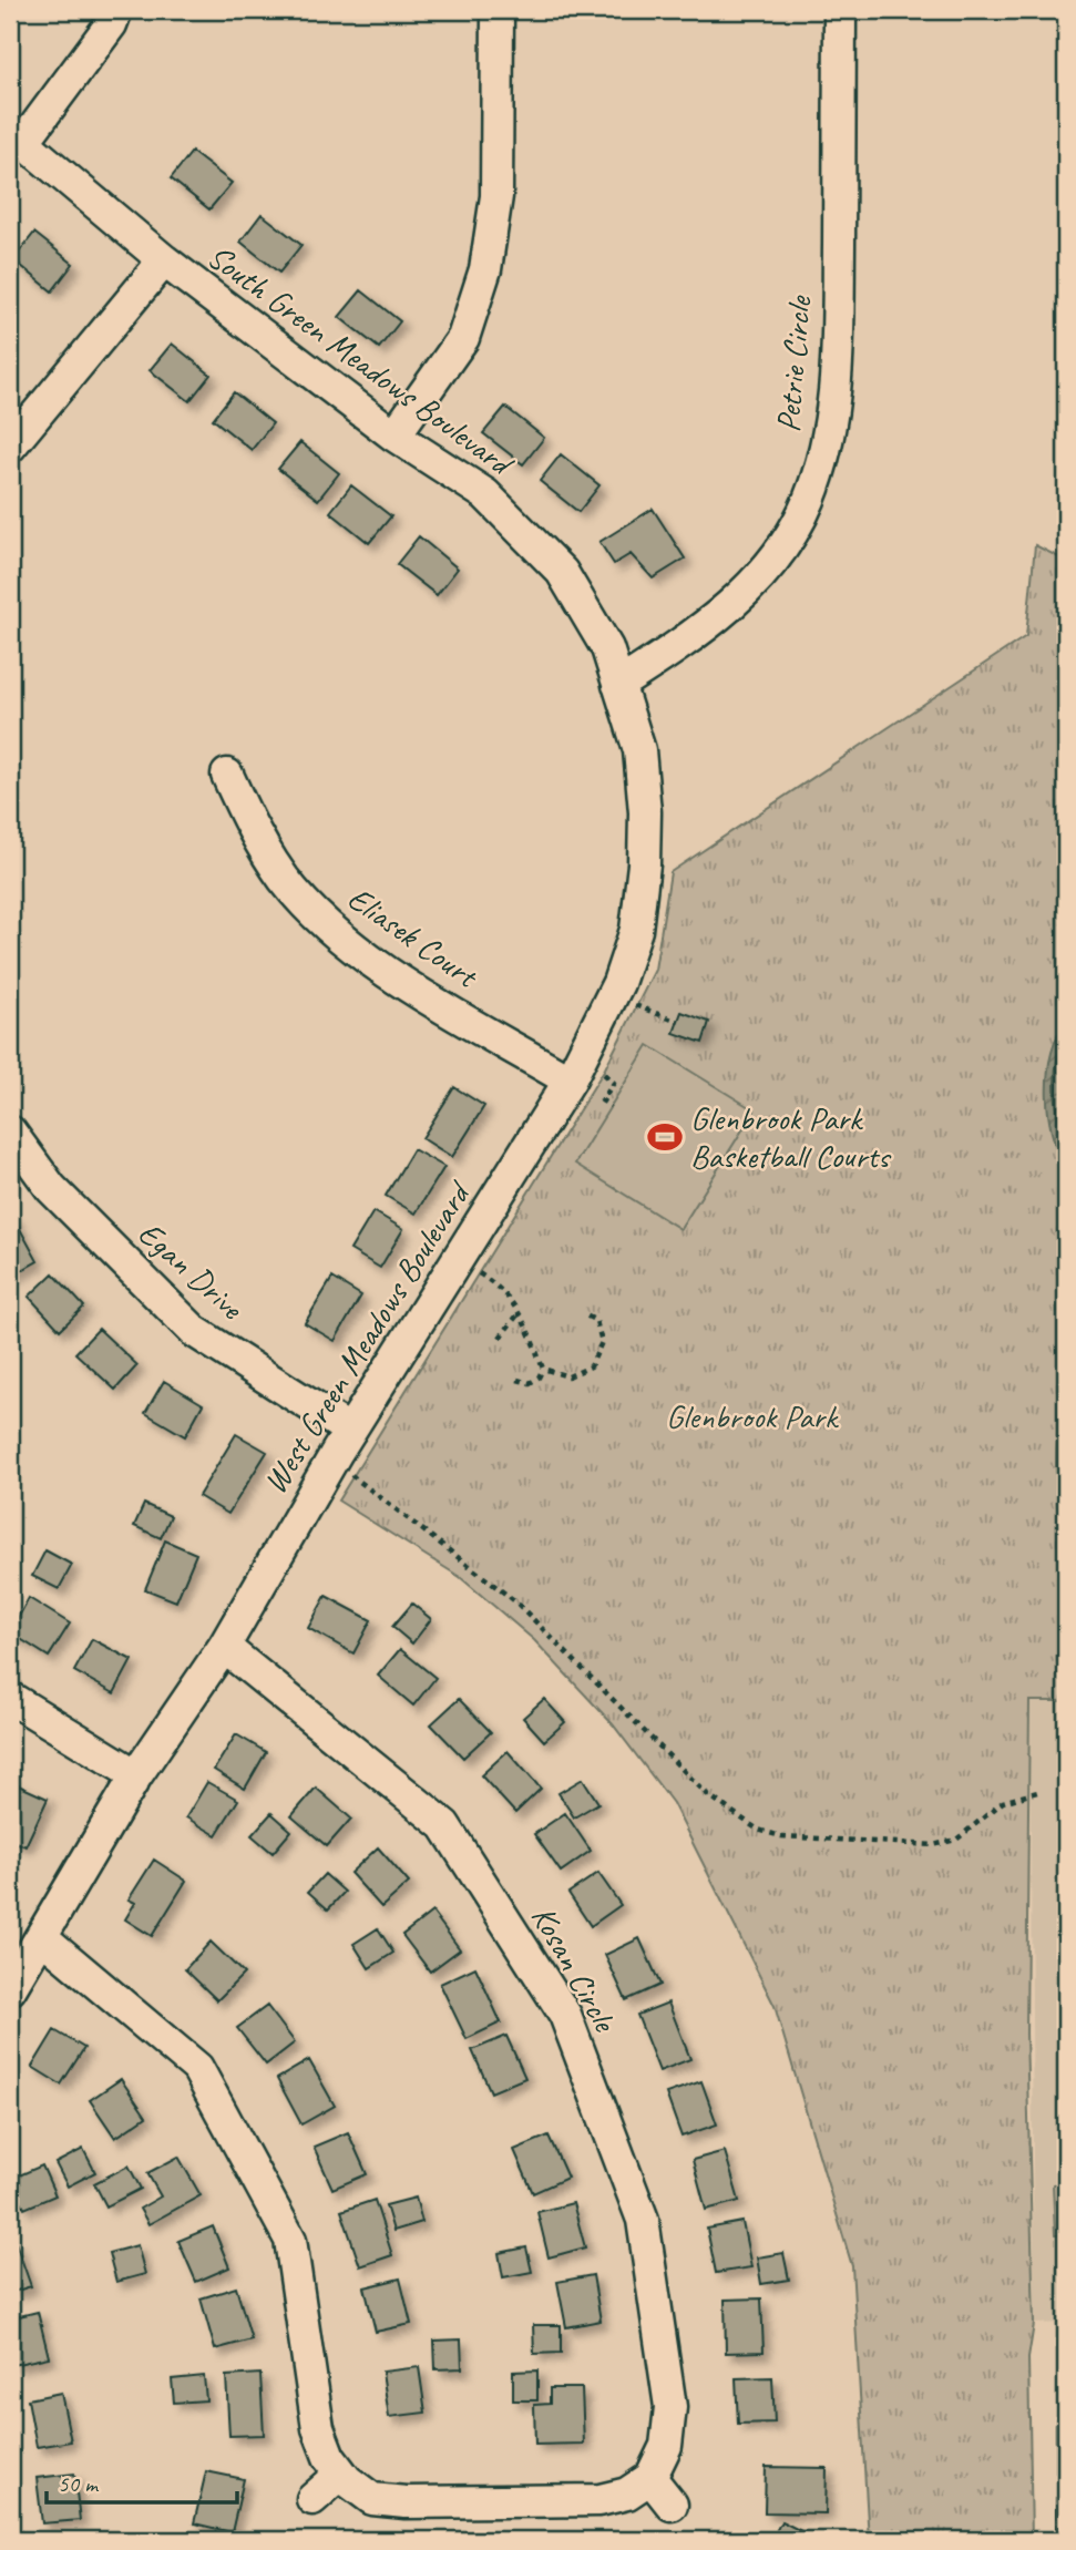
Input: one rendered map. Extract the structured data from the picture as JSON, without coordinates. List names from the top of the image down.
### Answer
{
  "streets": {
    "street": [
      "South Green Meadows Boulevard",
      "Petrie Circle",
      "Eliasek Court",
      "Egan Drive",
      "West Green Meadows Boulevard",
      "Kosan Circle"
    ]
  },
  "crossings": [
    ["South Green Meadows Boulevard", "Petrie Circle"],
    ["South Green Meadows Boulevard", "West Green Meadows Boulevard"],
    ["Petrie Circle", "West Green Meadows Boulevard"],
    ["Eliasek Court", "West Green Meadows Boulevard"],
    ["Egan Drive", "West Green Meadows Boulevard"],
    ["West Green Meadows Boulevard", "Kosan Circle"]
  ],
  "parks": ["Glenbrook Park"],
  "places": {
    "sports": ["Glenbrook Park Basketball Courts"]
  },
  "scale_bar": "50 m"
}
